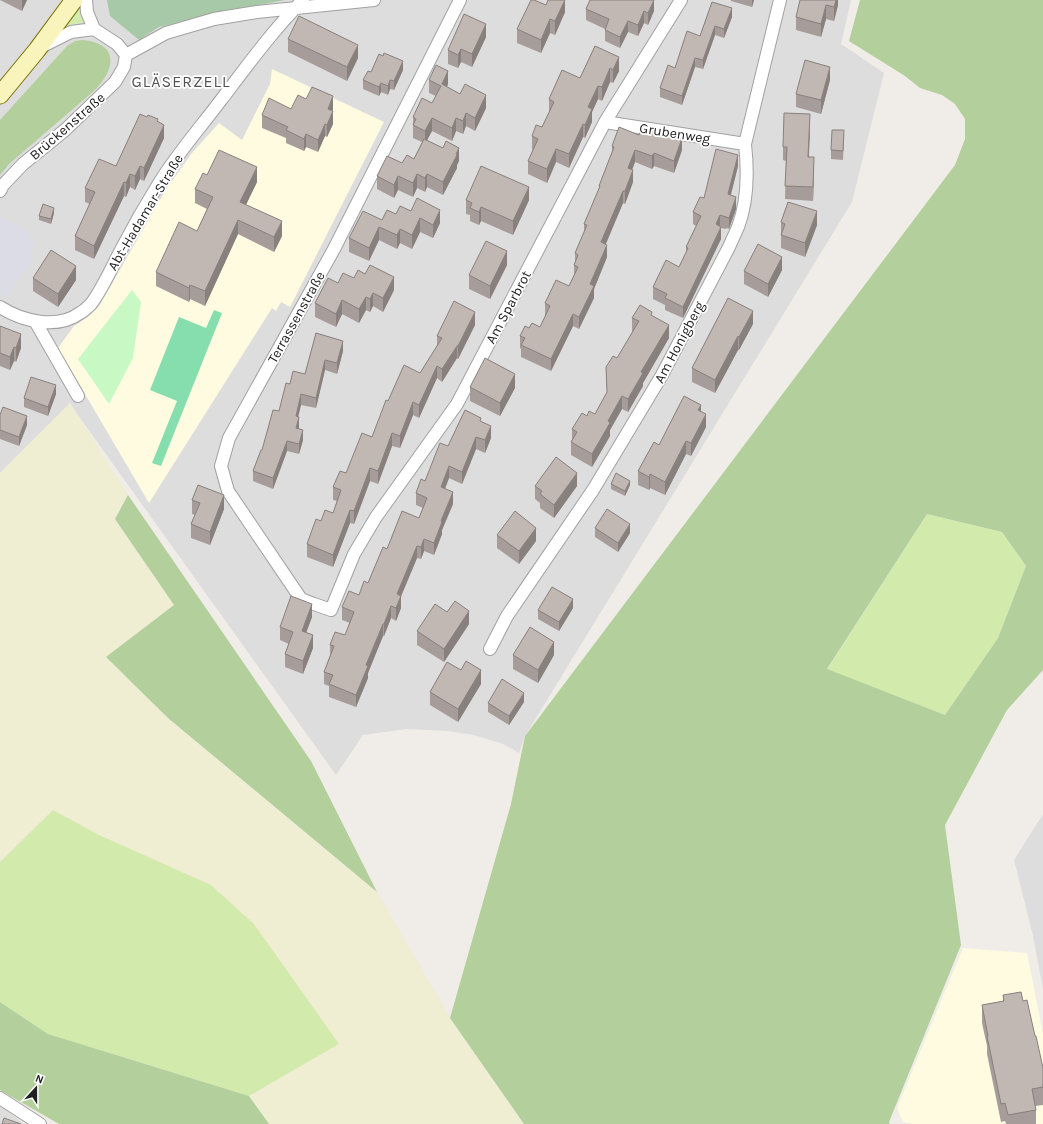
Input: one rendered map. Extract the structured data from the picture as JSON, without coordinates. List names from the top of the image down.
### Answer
{
  "streets": {
    "street": [
      "Brückenstraße",
      "Grubenweg",
      "Abt-Hadamar-Straße",
      "Am Sparbrot",
      "Terrassenstraße",
      "Am Honigberg"
    ]
  },
  "crossings": [
    ["Grubenweg", "Am Sparbrot"],
    ["Grubenweg", "Am Honigberg"],
    ["Am Sparbrot", "Terrassenstraße"]
  ],
  "districts": ["GLÄSERZELL"],
  "north": "top"
}
